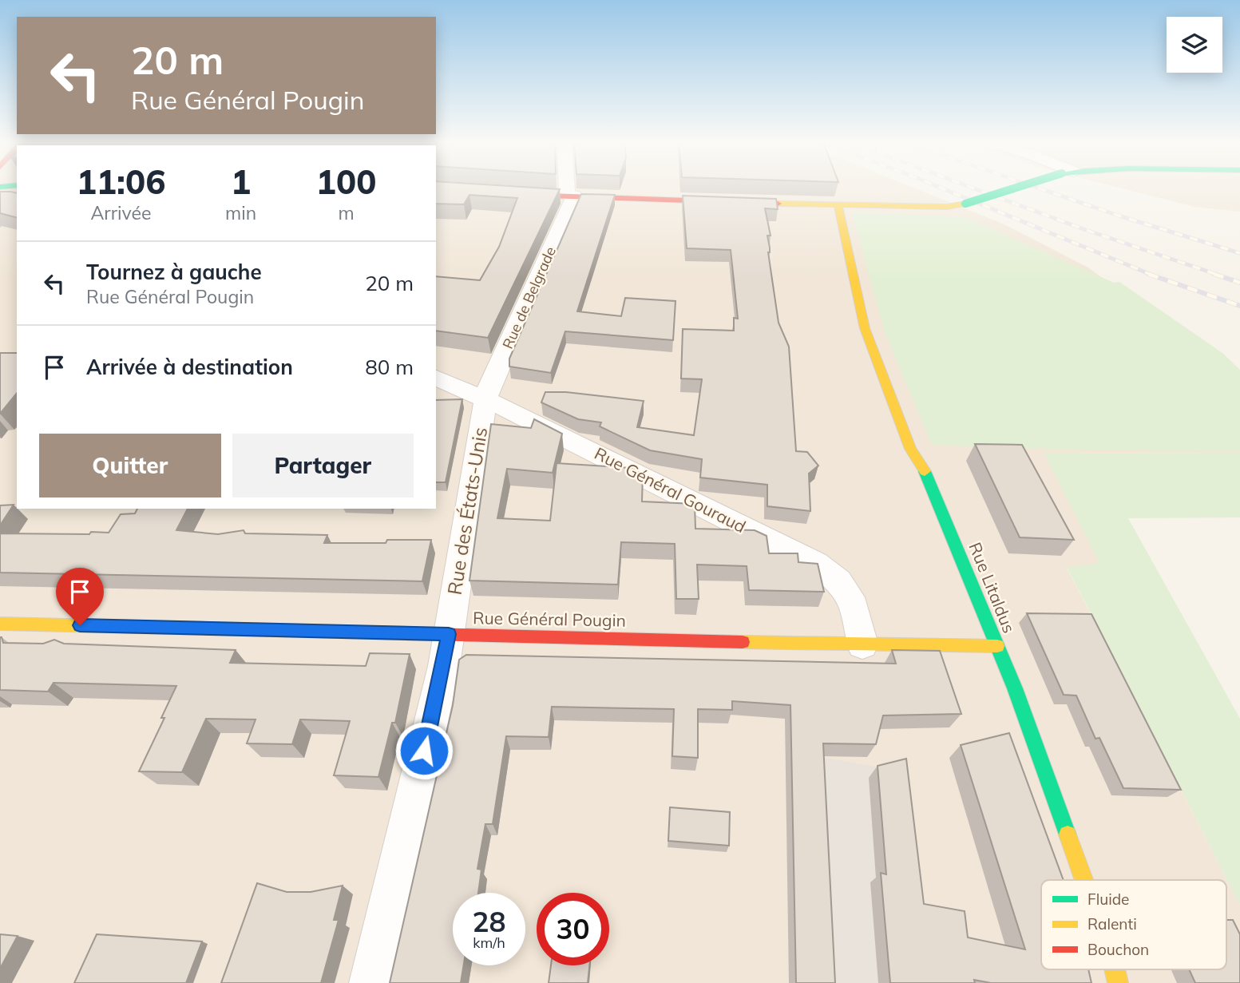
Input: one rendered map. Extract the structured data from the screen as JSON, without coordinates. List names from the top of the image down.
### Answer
{
  "streets": {
    "street": [
      "Rue de Belgrade",
      "Rue Général Gouraud",
      "Rue des États-Unis",
      "Rue Litaldus",
      "Rue Général Pougin"
    ]
  },
  "crossings": [
    ["Rue de Belgrade", "Rue Général Gouraud"],
    ["Rue de Belgrade", "Rue des États-Unis"],
    ["Rue Général Gouraud", "Rue des États-Unis"],
    ["Rue Général Gouraud", "Rue Général Pougin"],
    ["Rue des États-Unis", "Rue Général Pougin"],
    ["Rue Litaldus", "Rue Général Pougin"]
  ],
  "legend": ["Fluide", "Ralenti", "Bouchon"],
  "page": {
    "turn": ["20 m", "Rue Général Pougin"],
    "eta": [
      "11:06",
      "Arrivée",
      "1",
      "min",
      "100",
      "m"
    ],
    "list": [
      {
        "name": "Tournez à gauche",
        "note": "Rue Général Pougin",
        "value": "20 m"
      },
      {
        "name": "Arrivée à destination",
        "value": "80 m"
      }
    ],
    "buttons": ["Quitter", "Partager"],
    "speed": "28 km/h",
    "limit": "30"
  }
}
